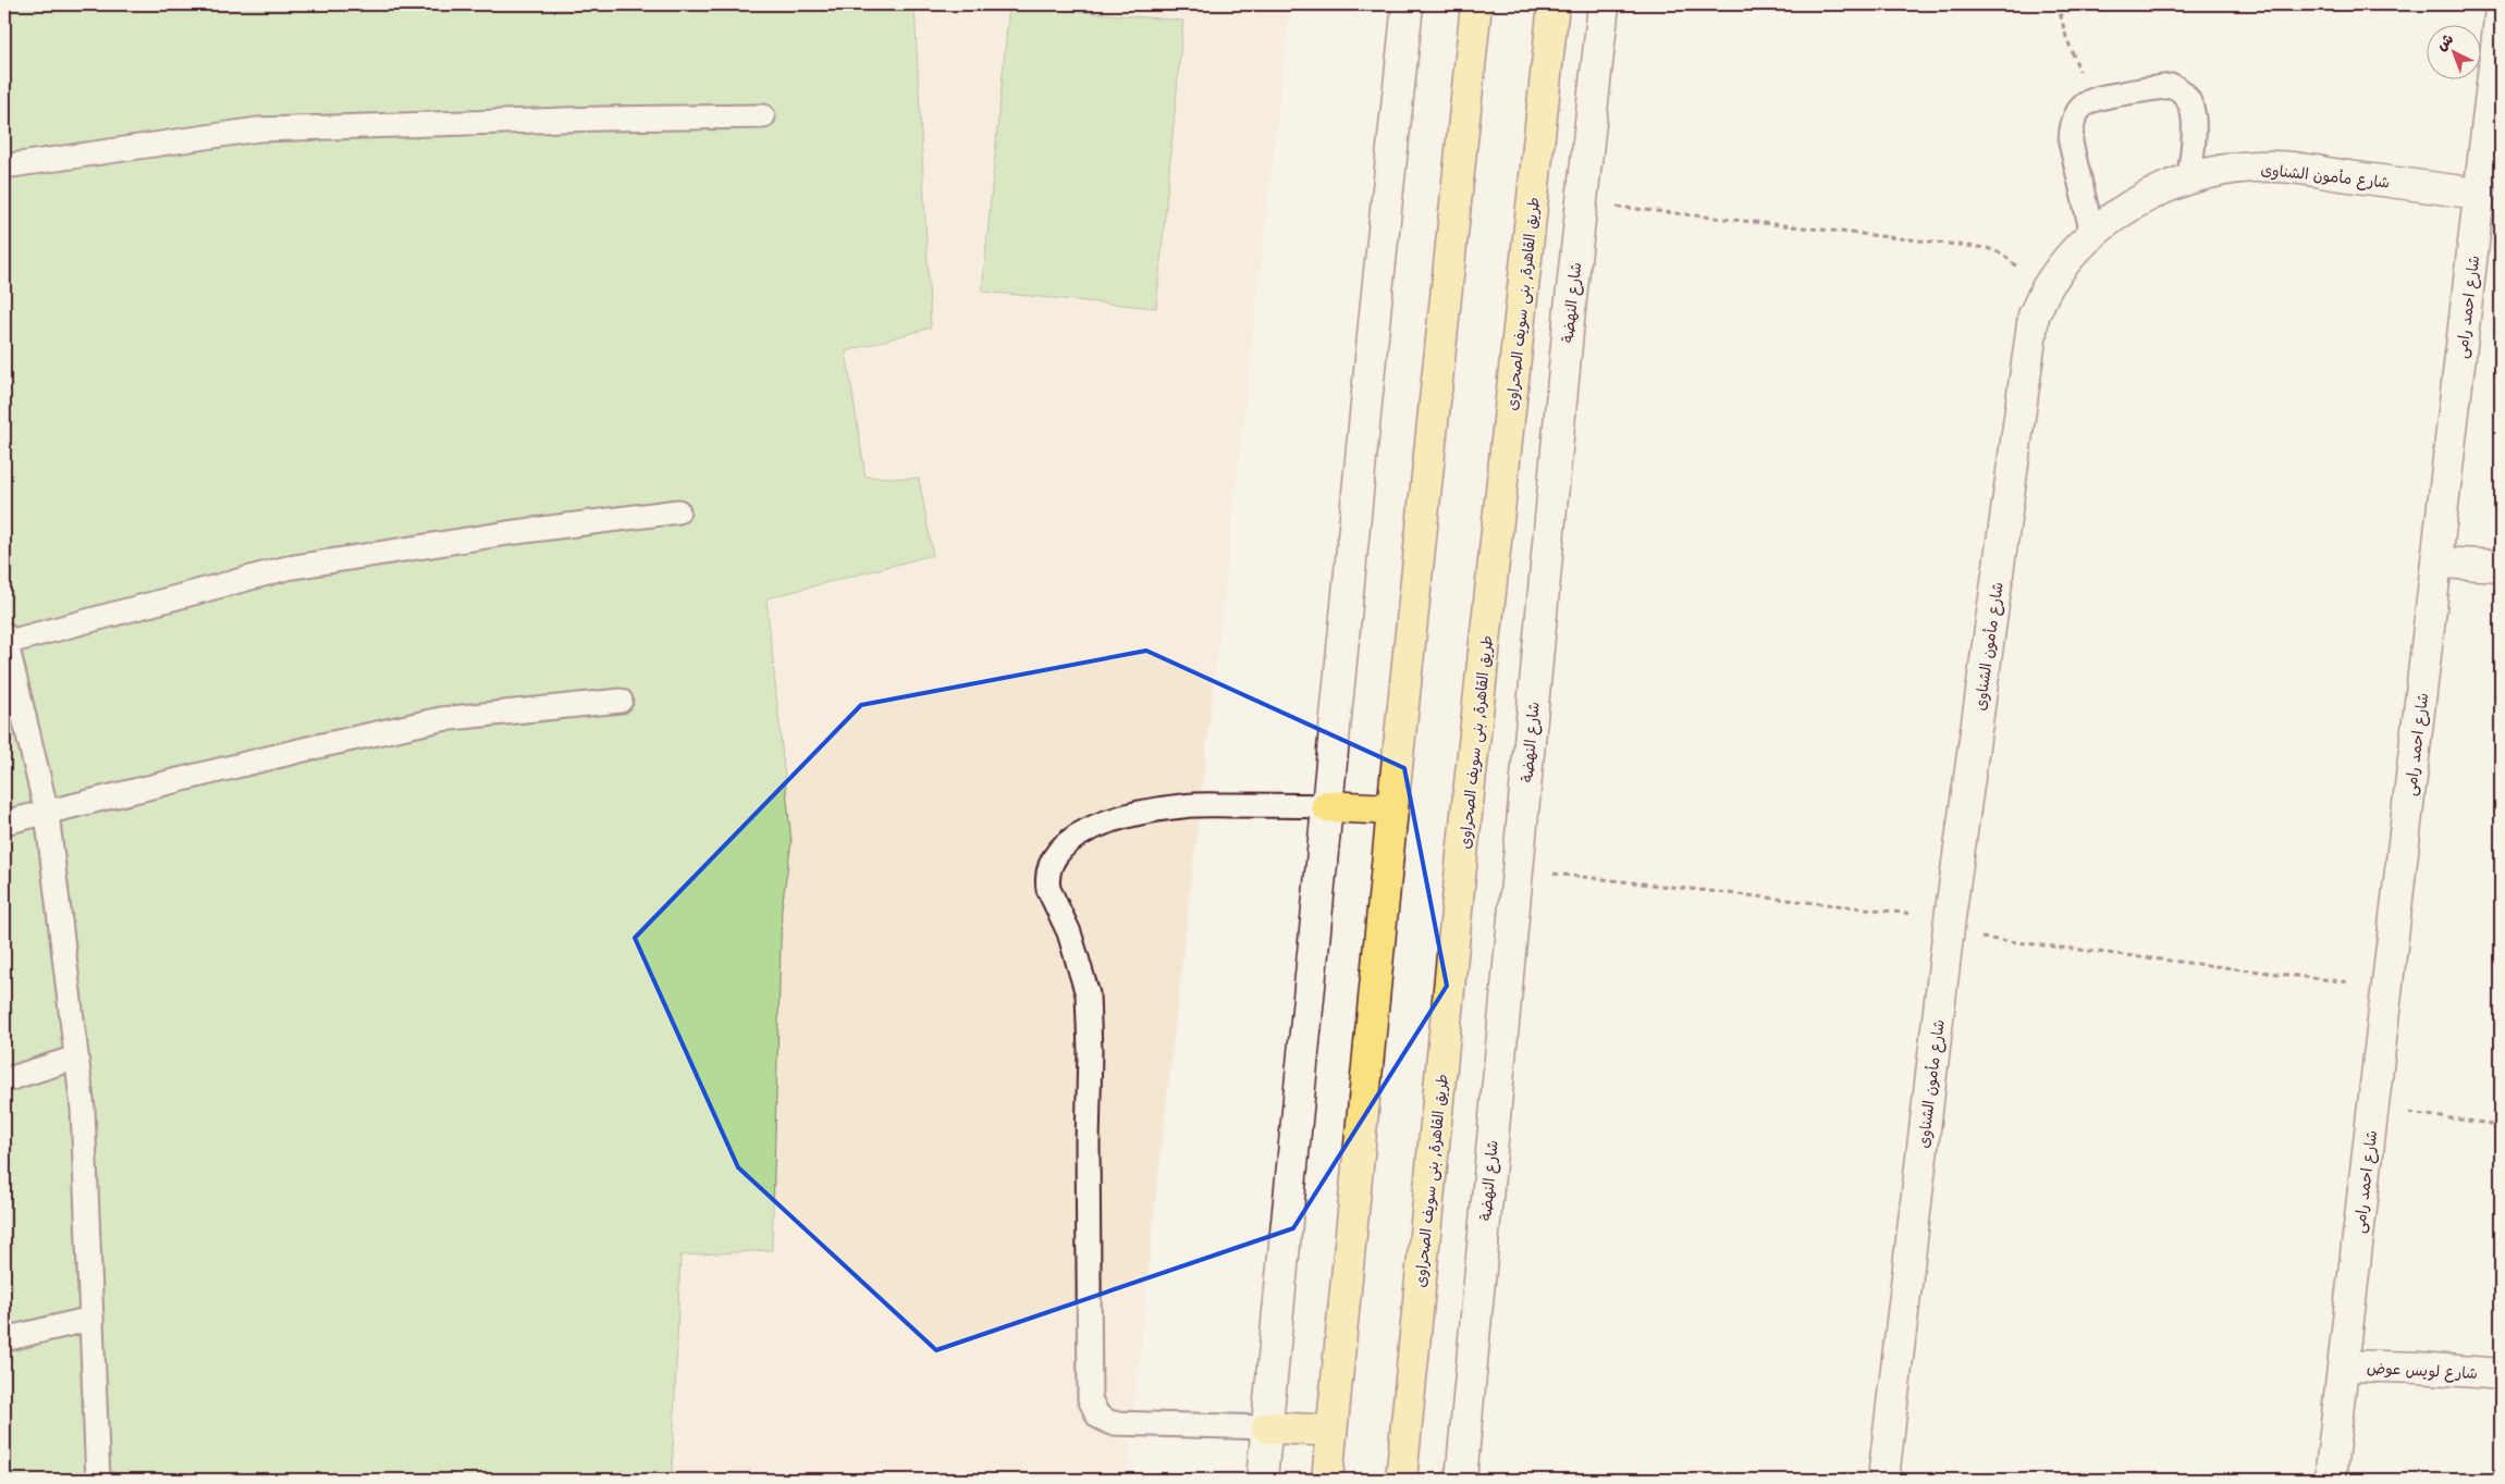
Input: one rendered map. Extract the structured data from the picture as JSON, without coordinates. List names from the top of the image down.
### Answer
{
  "streets": {
    "main road": ["طريق القاهرة, بنى سويف الصحراوى"],
    "street": [
      "شارع مأمون الشناوى",
      "شارع النهضة",
      "شارع احمد رامى",
      "شارع لويس عوض"
    ]
  },
  "crossings": [
    ["شارع مأمون الشناوى", "شارع احمد رامى"],
    ["شارع احمد رامى", "شارع لويس عوض"]
  ],
  "north": "top left"
}
